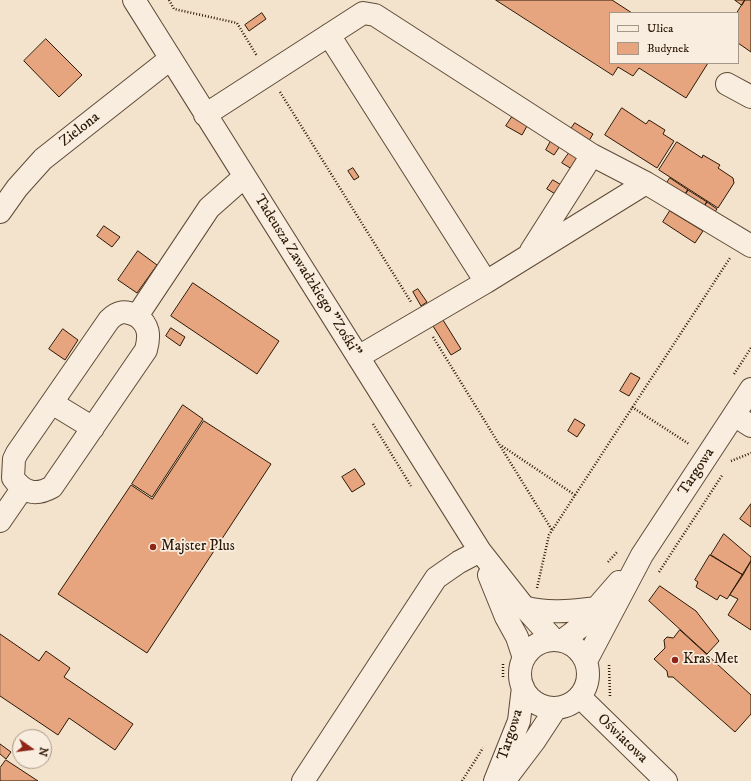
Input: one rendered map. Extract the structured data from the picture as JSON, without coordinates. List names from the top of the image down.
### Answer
{
  "streets": {
    "street": [
      "Zielona",
      "Tadeusza Zawadzkiego \"Zośki\"",
      "Targowa",
      "Oświatowa"
    ]
  },
  "crossings": [
    ["Zielona", "Tadeusza Zawadzkiego \"Zośki\""],
    ["Tadeusza Zawadzkiego \"Zośki\"", "Targowa"],
    ["Tadeusza Zawadzkiego \"Zośki\"", "Oświatowa"],
    ["Targowa", "Oświatowa"]
  ],
  "places": ["Majster Plus", "Kras Met"],
  "legend": ["Ulica", "Budynek"],
  "north": "right"
}
